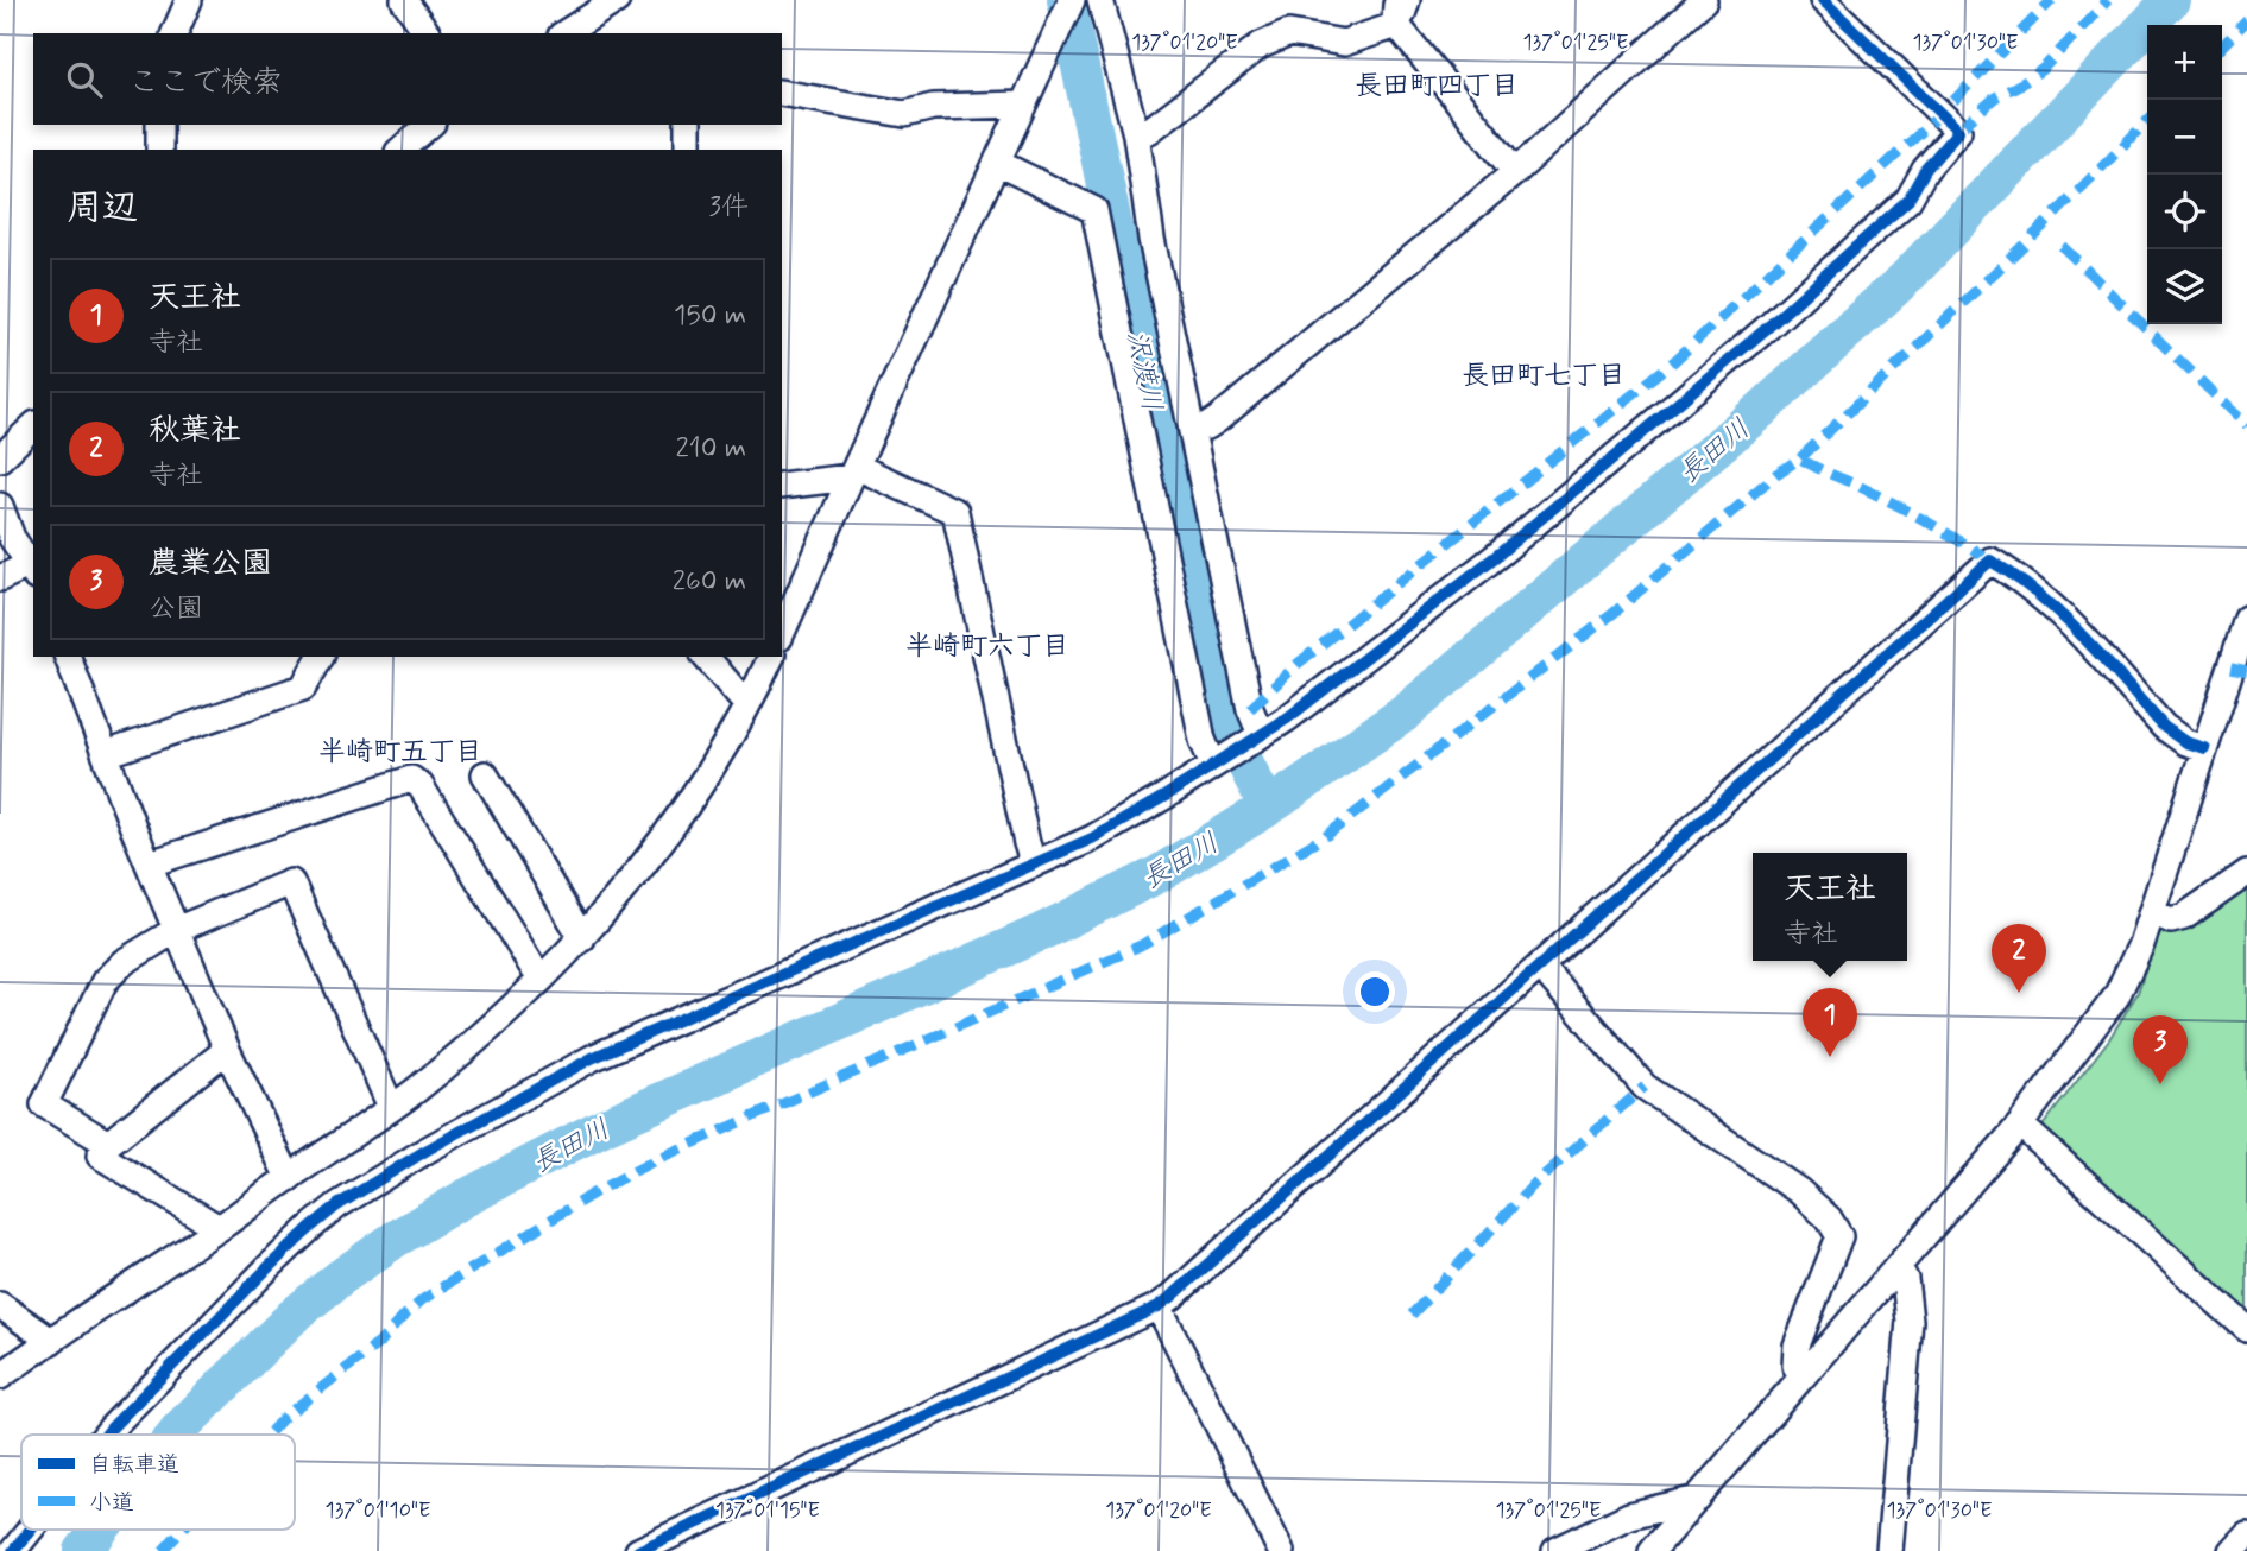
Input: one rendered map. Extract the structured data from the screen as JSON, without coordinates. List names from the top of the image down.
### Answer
{
  "districts": [
    "長田町四丁目",
    "長田町七丁目",
    "半崎町六丁目",
    "半崎町五丁目"
  ],
  "water": ["沢渡川", "長田川"],
  "legend": ["自転車道", "小道"],
  "page": {
    "map_buttons": ["+", "−"],
    "search": "ここで検索",
    "heading": ["周辺", "3件"],
    "list": [
      {
        "mark": "1",
        "name": "天王社",
        "note": "寺社",
        "value": "150 m"
      },
      {
        "mark": "2",
        "name": "秋葉社",
        "note": "寺社",
        "value": "210 m"
      },
      {
        "mark": "3",
        "name": "農業公園",
        "note": "公園",
        "value": "260 m"
      }
    ],
    "popup": ["天王社", "寺社"],
    "pins": ["2", "1", "3"]
  },
  "coordinates": [
    "137°01'20\"E",
    "137°01'25\"E",
    "137°01'30\"E",
    "137°01'10\"E",
    "137°01'15\"E"
  ]
}
